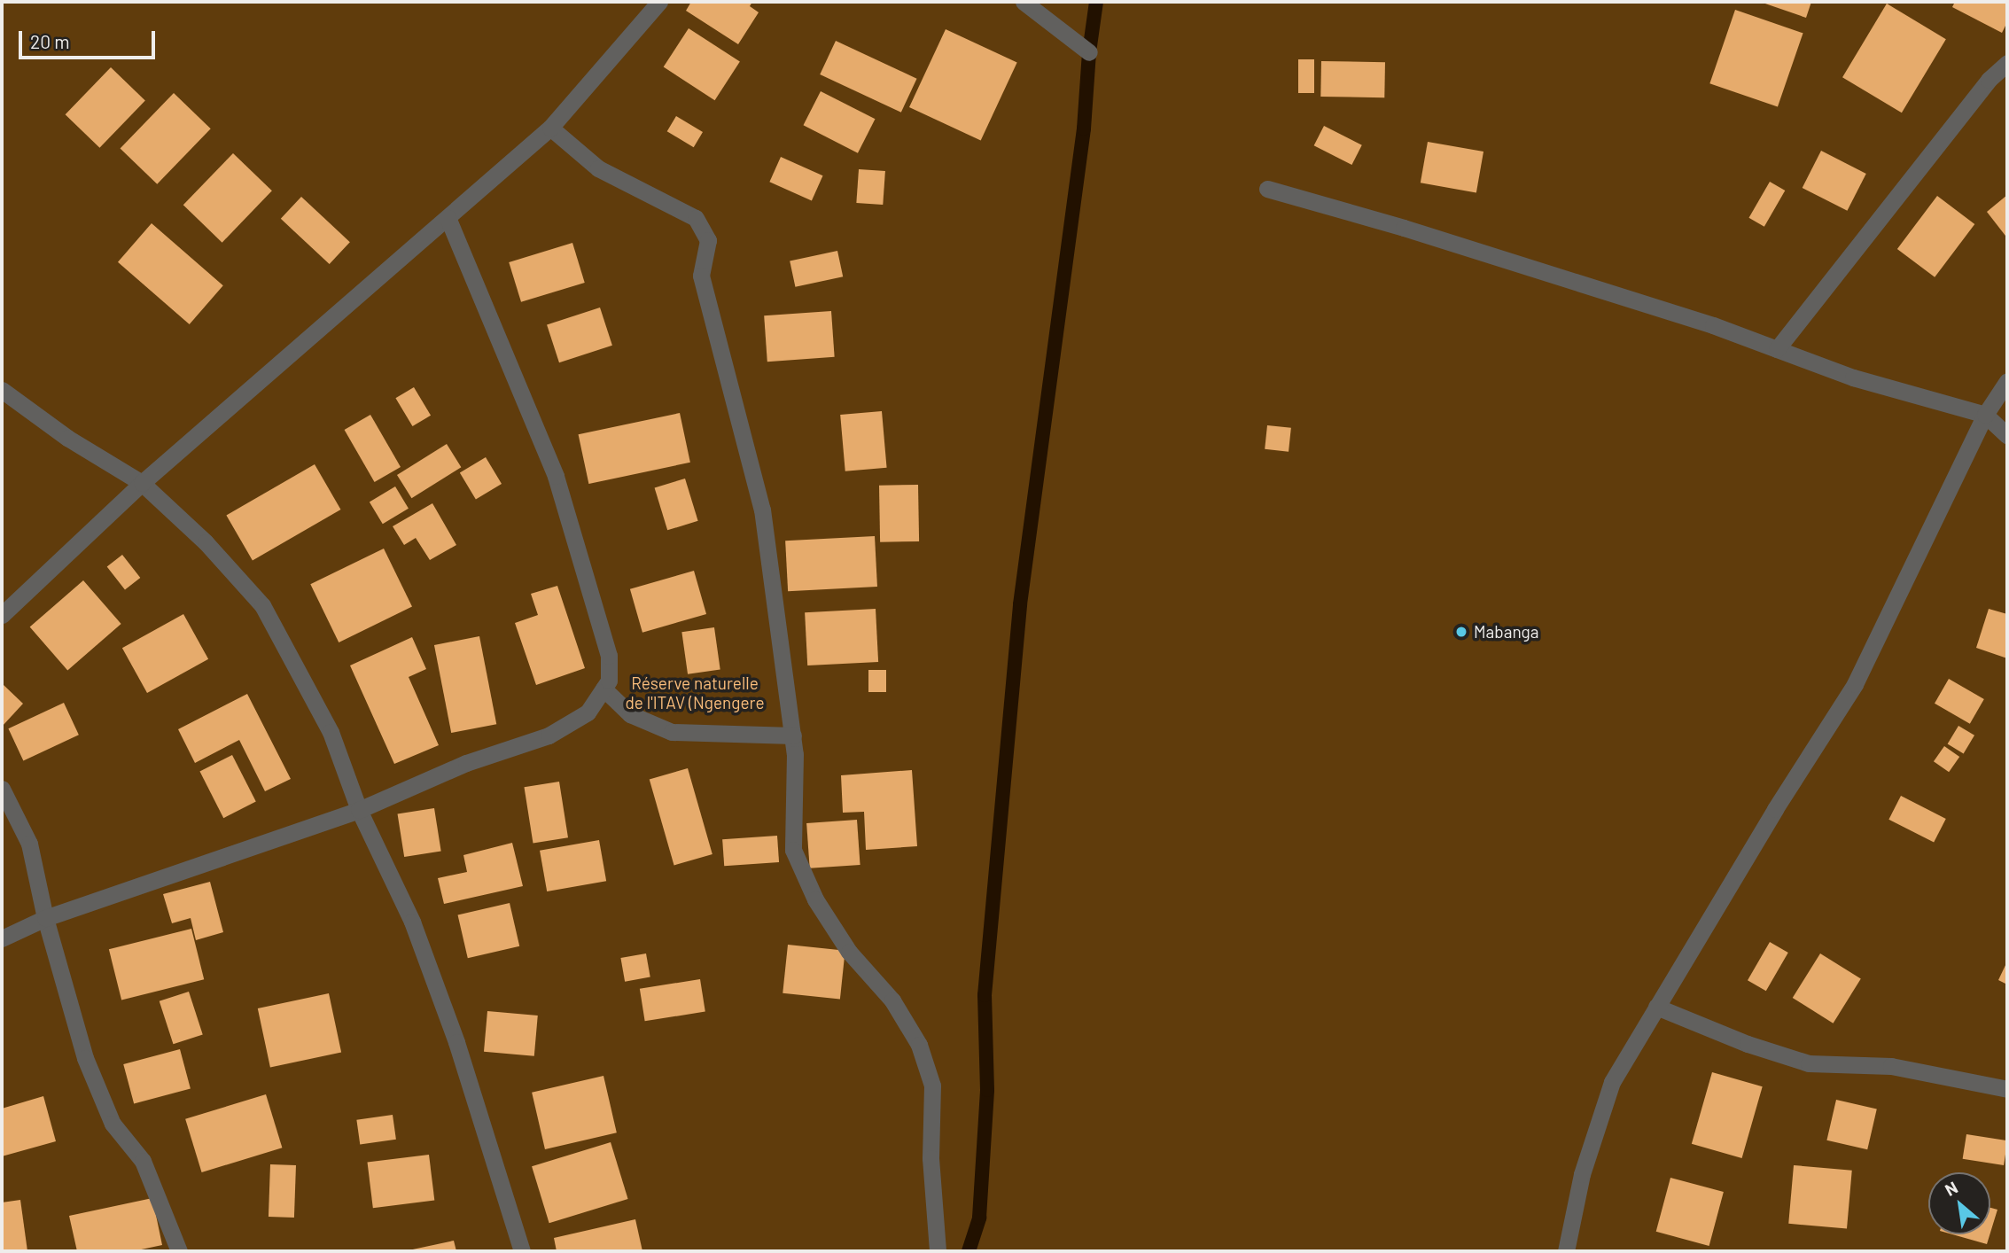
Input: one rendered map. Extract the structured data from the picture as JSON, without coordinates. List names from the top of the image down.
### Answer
{
  "parks": ["Réserve naturelle de l'ITAV (Ngengere"],
  "places": ["Mabanga"],
  "scale_bar": "20 m",
  "north": "top left"
}
